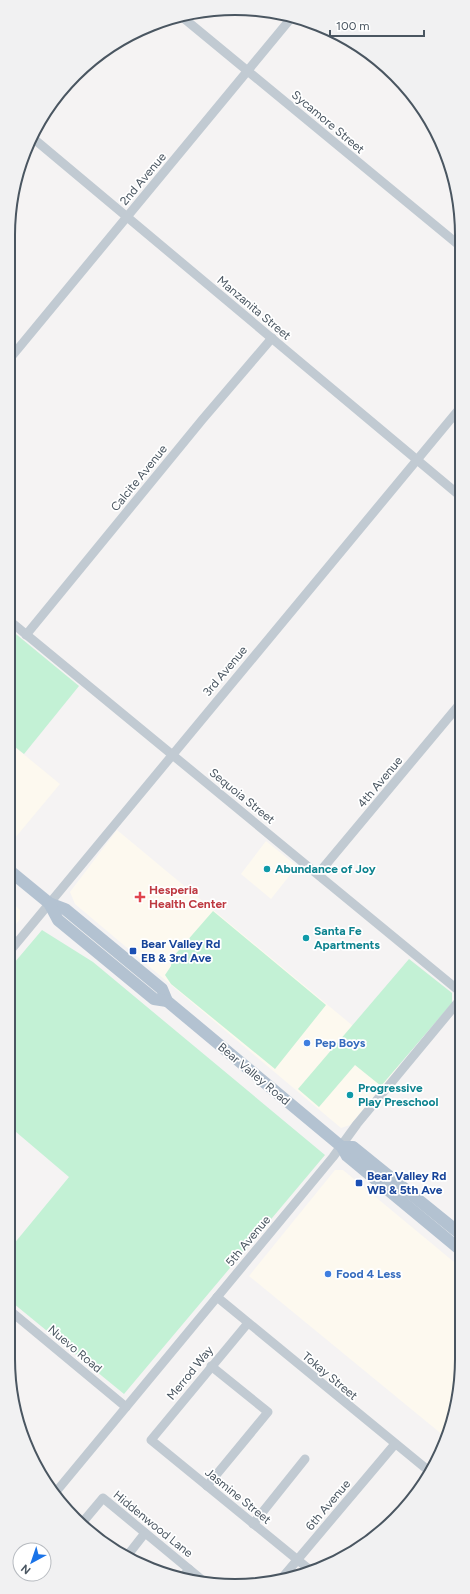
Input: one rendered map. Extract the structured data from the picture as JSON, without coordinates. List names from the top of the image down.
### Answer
{
  "streets": {
    "main road": ["Bear Valley Road"],
    "street": [
      "Sycamore Street",
      "2nd Avenue",
      "Manzanita Street",
      "Calcite Avenue",
      "3rd Avenue",
      "4th Avenue",
      "Sequoia Street",
      "5th Avenue",
      "Nuevo Road",
      "Merrod Way",
      "Tokay Street",
      "Jasmine Street",
      "6th Avenue",
      "Hiddenwood Lane"
    ]
  },
  "crossings": [
    ["Sycamore Street", "2nd Avenue"],
    ["2nd Avenue", "Manzanita Street"],
    ["Manzanita Street", "Calcite Avenue"],
    ["Manzanita Street", "3rd Avenue"],
    ["Calcite Avenue", "Sequoia Street"],
    ["3rd Avenue", "Sequoia Street"],
    ["3rd Avenue", "Bear Valley Road"],
    ["4th Avenue", "Sequoia Street"],
    ["Bear Valley Road", "5th Avenue"],
    ["5th Avenue", "Nuevo Road"],
    ["5th Avenue", "Tokay Street"],
    ["Merrod Way", "Tokay Street"],
    ["Merrod Way", "Jasmine Street"],
    ["Tokay Street", "6th Avenue"],
    ["Jasmine Street", "6th Avenue"]
  ],
  "places": {
    "other": [
      "Abundance of Joy",
      "Santa Fe Apartments",
      "Pep Boys",
      "Progressive Play Preschool",
      "Food 4 Less"
    ],
    "health": ["Hesperia Health Center"],
    "transit": ["Bear Valley Rd EB & 3rd Ave", "Bear Valley Rd WB & 5th Ave"]
  },
  "scale_bar": "100 m",
  "north": "bottom left"
}
